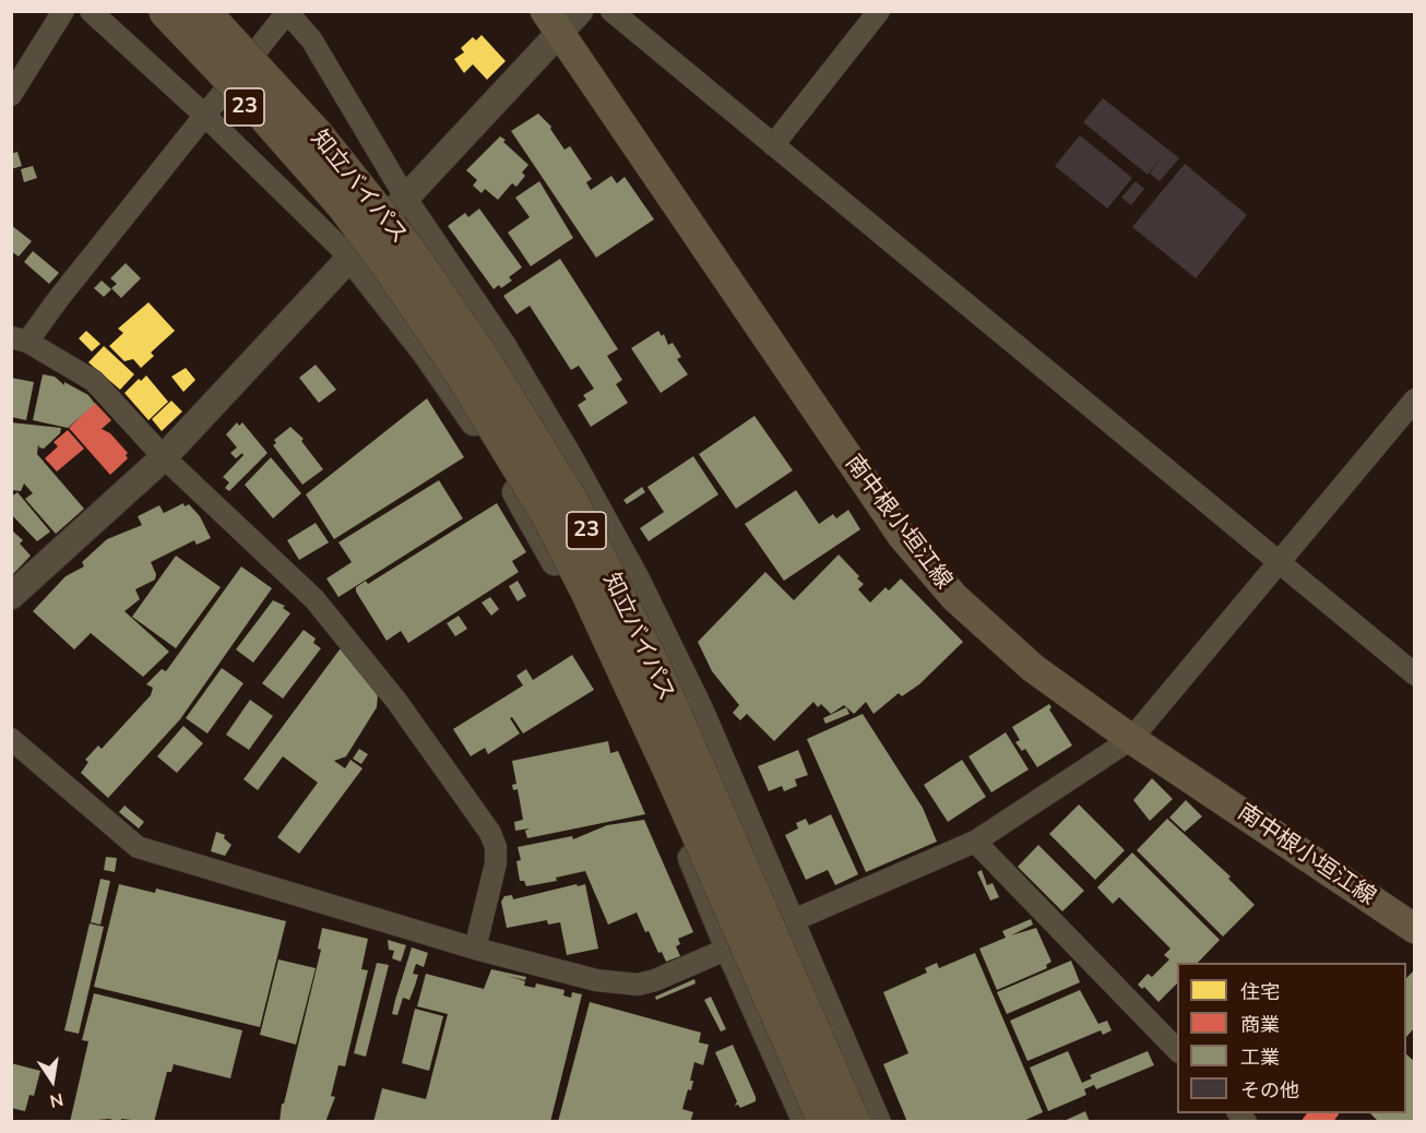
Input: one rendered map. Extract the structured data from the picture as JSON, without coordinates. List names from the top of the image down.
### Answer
{
  "streets": {
    "highway": ["23", "知立バイパス"],
    "main road": ["南中根小垣江線"]
  },
  "crossings": [
    ["23", "知立バイパス"]
  ],
  "legend": [
    "住宅",
    "商業",
    "工業",
    "その他"
  ],
  "north": "bottom"
}
